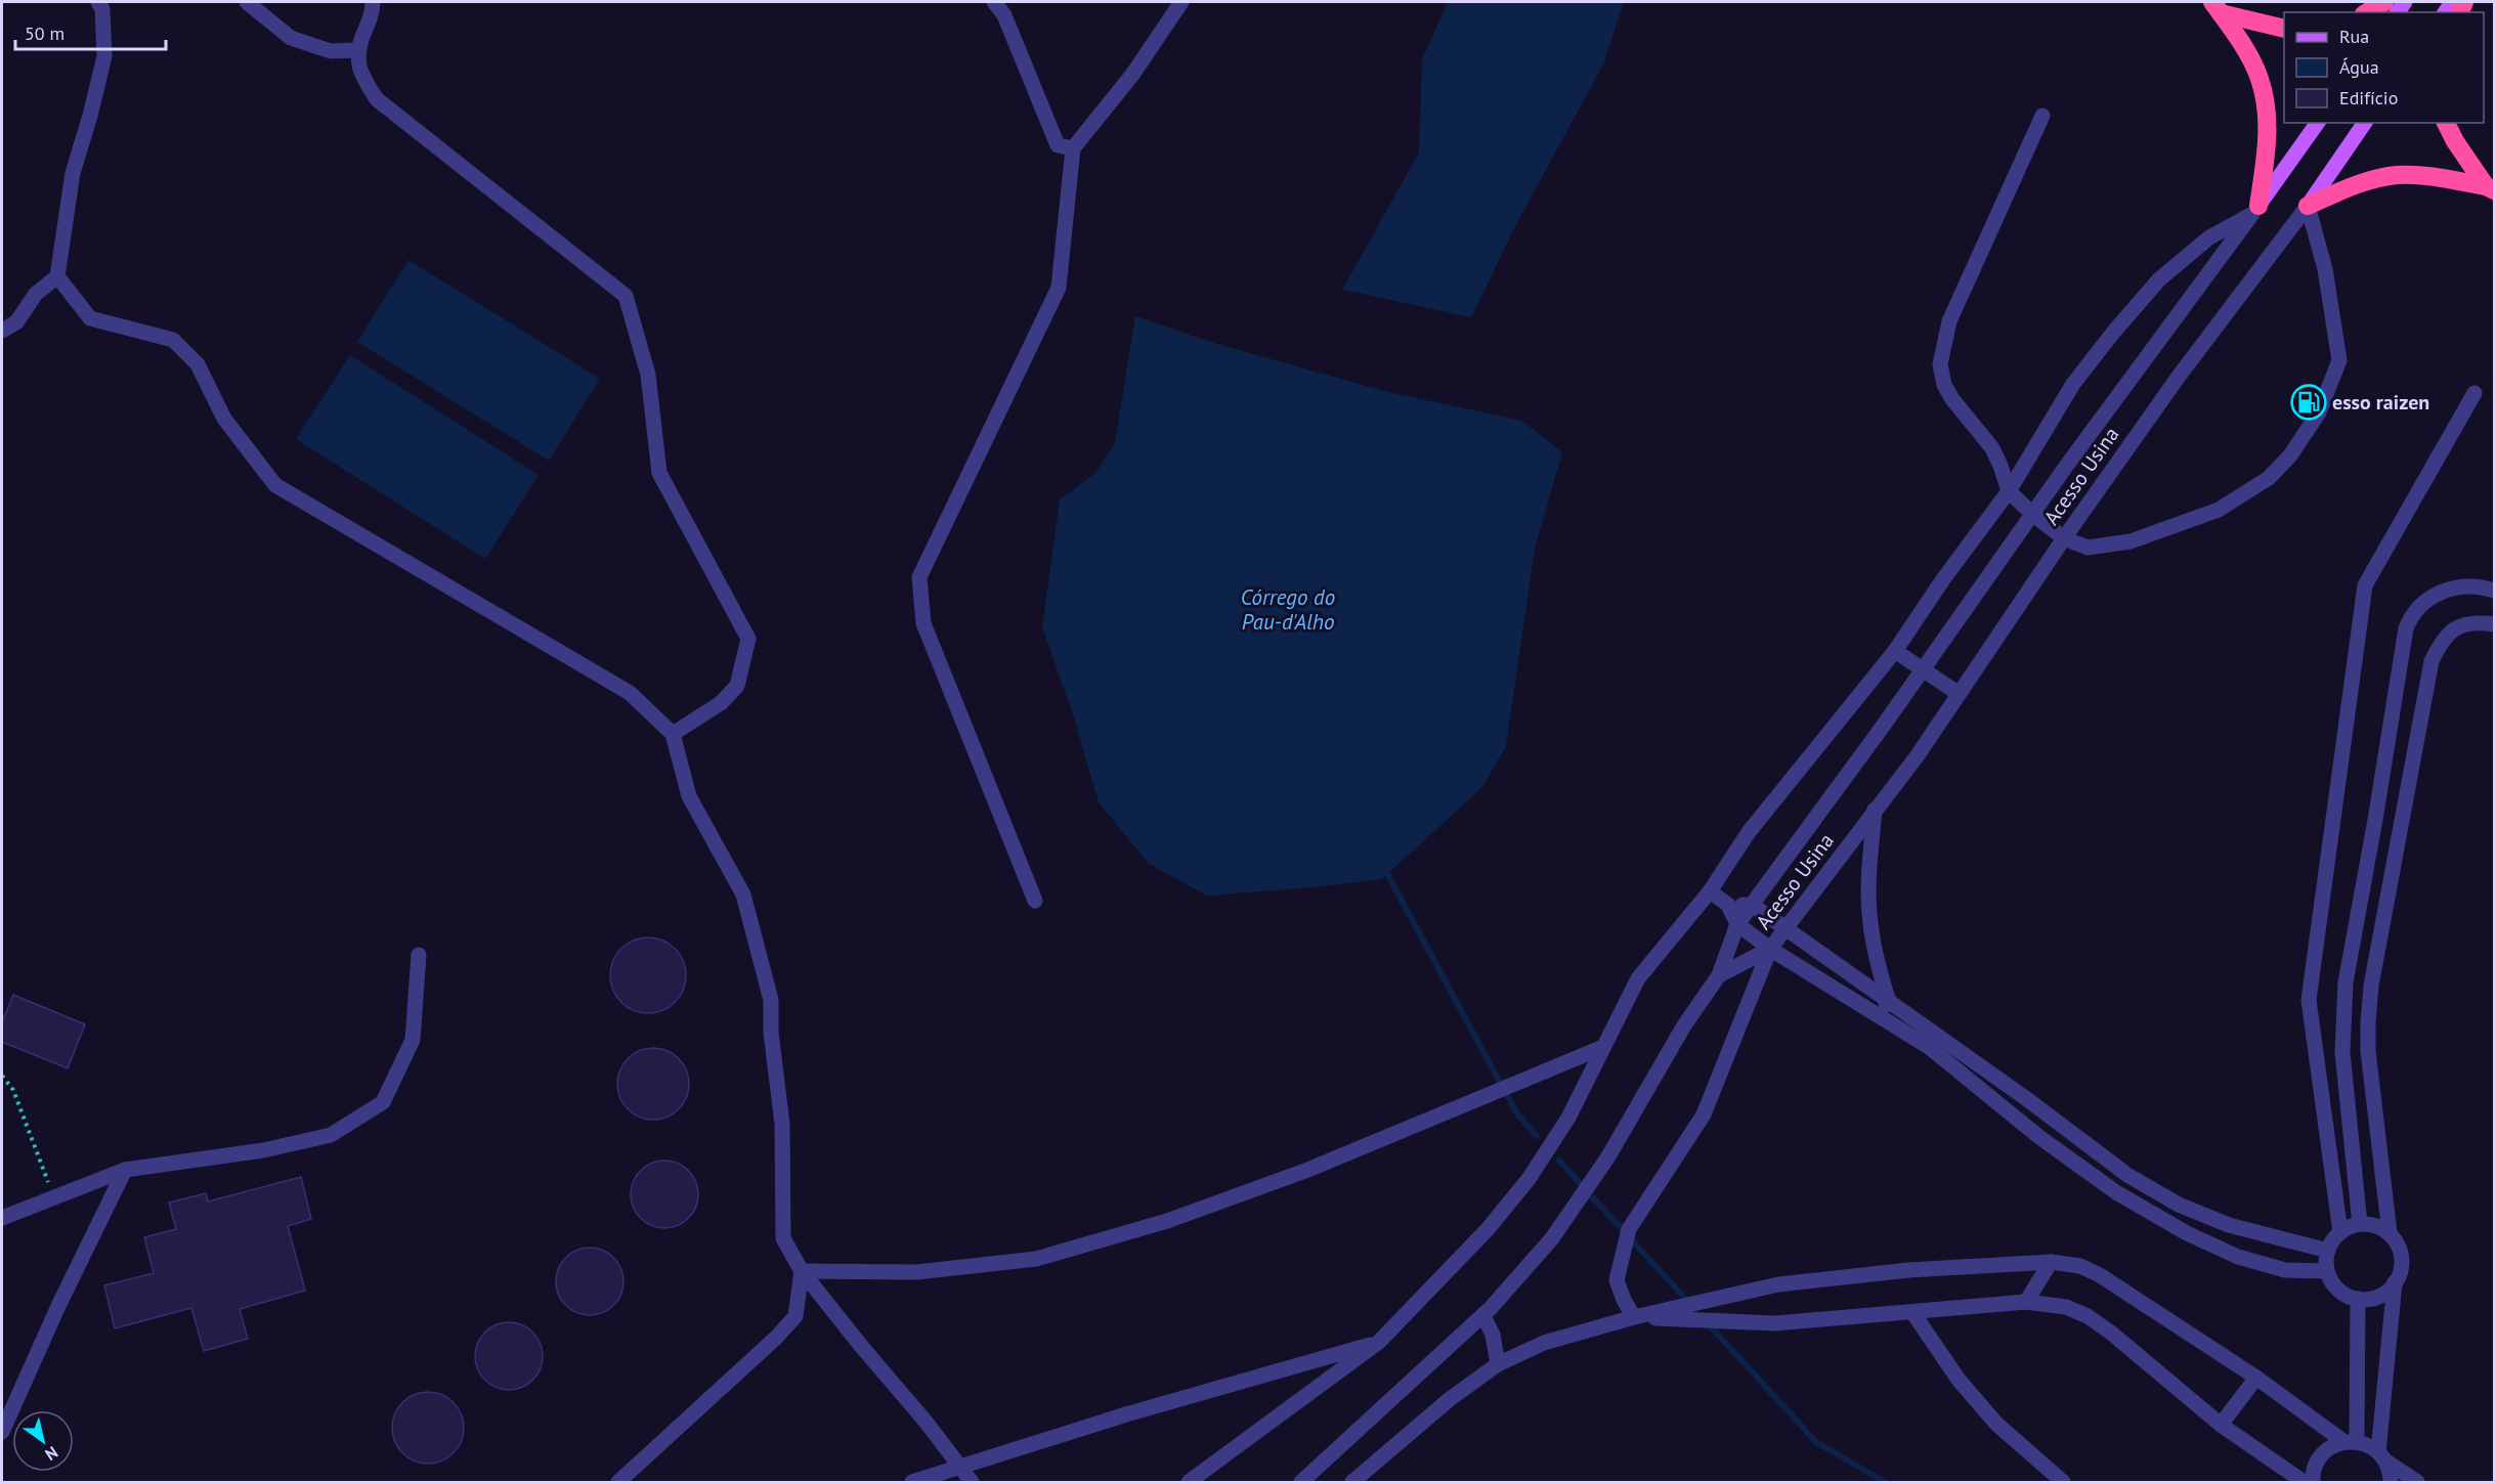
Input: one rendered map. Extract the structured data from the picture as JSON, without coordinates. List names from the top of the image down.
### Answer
{
  "streets": {
    "main road": ["Acesso Usina"]
  },
  "water": ["Córrego do Pau-d'Alho"],
  "places": {
    "fuel station": ["esso raizen"]
  },
  "legend": ["Rua", "Água", "Edifício"],
  "scale_bar": "50 m",
  "north": "bottom right"
}
